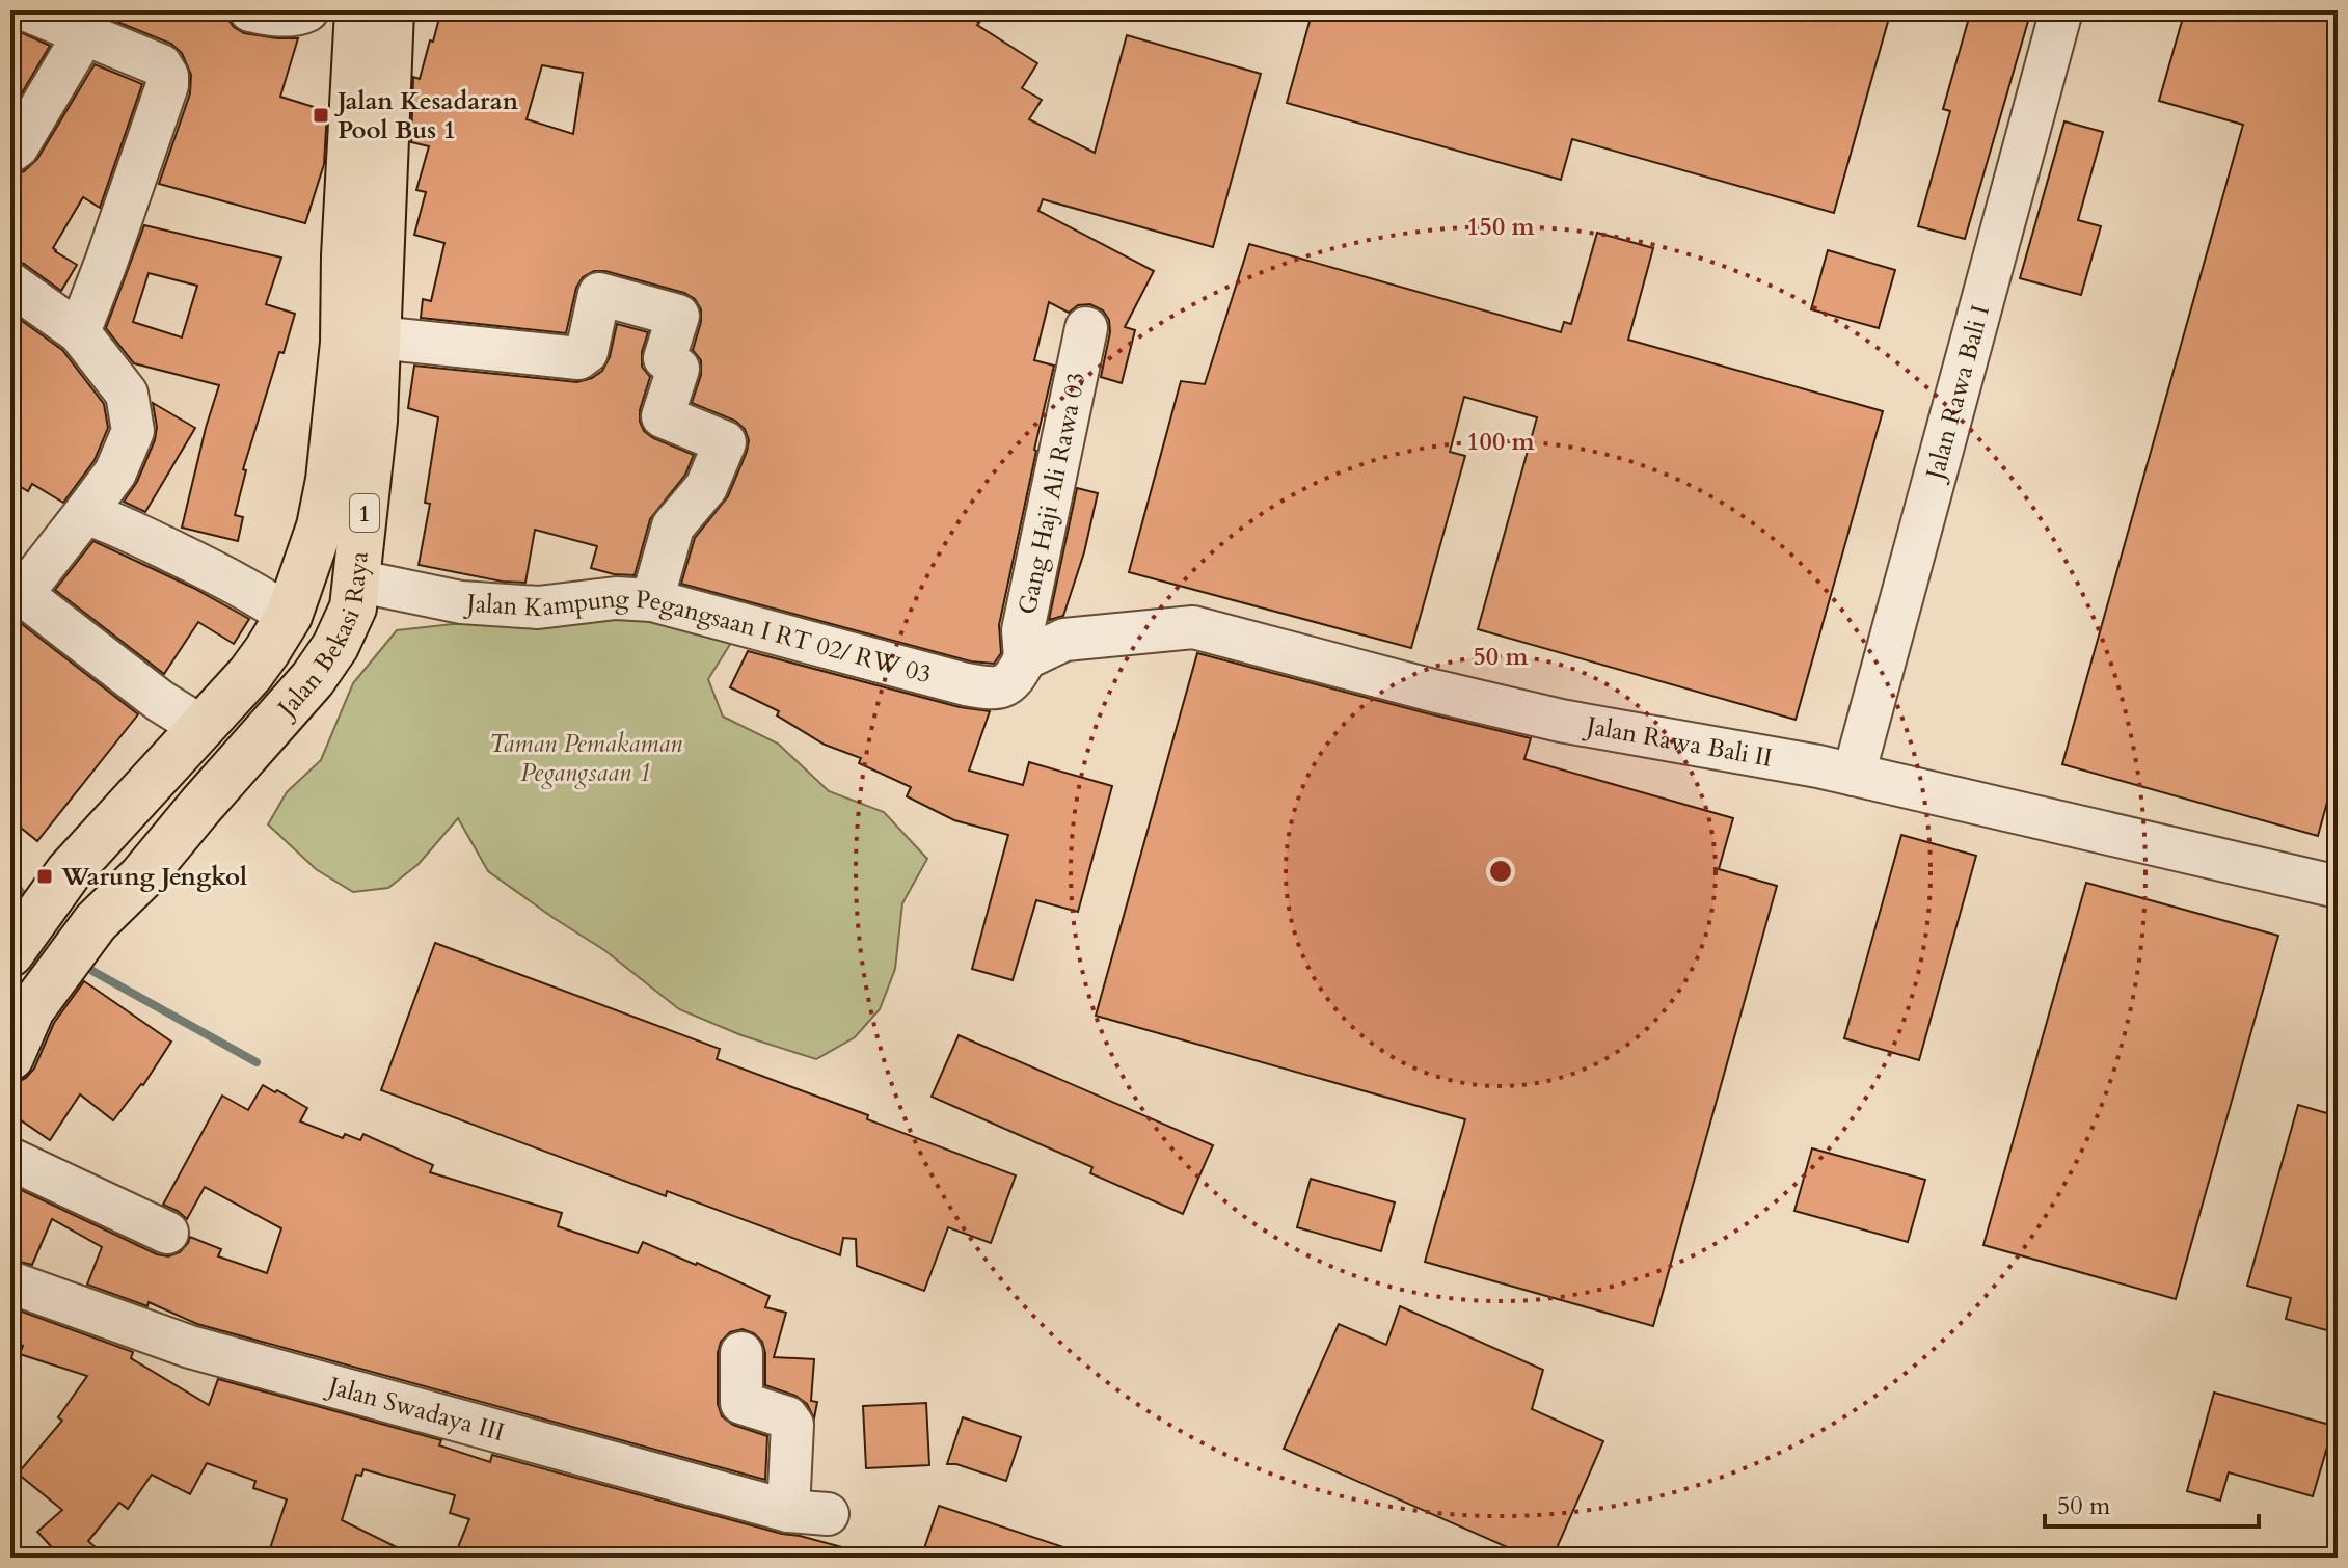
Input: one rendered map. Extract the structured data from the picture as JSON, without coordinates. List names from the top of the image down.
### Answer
{
  "streets": {
    "highway": ["1", "Jalan Bekasi Raya"],
    "street": [
      "Jalan Rawa Bali I",
      "Gang Haji Ali Rawa 03",
      "Jalan Kampung Pegangsaan I RT 02/ RW 03",
      "Jalan Rawa Bali II",
      "Jalan Swadaya III"
    ]
  },
  "crossings": [
    ["Jalan Rawa Bali I", "Jalan Rawa Bali II"],
    ["Gang Haji Ali Rawa 03", "Jalan Kampung Pegangsaan I RT 02/ RW 03"],
    ["Gang Haji Ali Rawa 03", "Jalan Rawa Bali II"],
    ["Jalan Bekasi Raya", "Jalan Kampung Pegangsaan I RT 02/ RW 03"],
    ["Jalan Kampung Pegangsaan I RT 02/ RW 03", "Jalan Rawa Bali II"]
  ],
  "parks": ["Taman Pemakaman Pegangsaan 1"],
  "places": {
    "transit": ["Jalan Kesadaran Pool Bus 1", "Warung Jengkol"]
  },
  "scale_bar": "50 m",
  "rings": ["150 m", "100 m", "50 m"]
}
